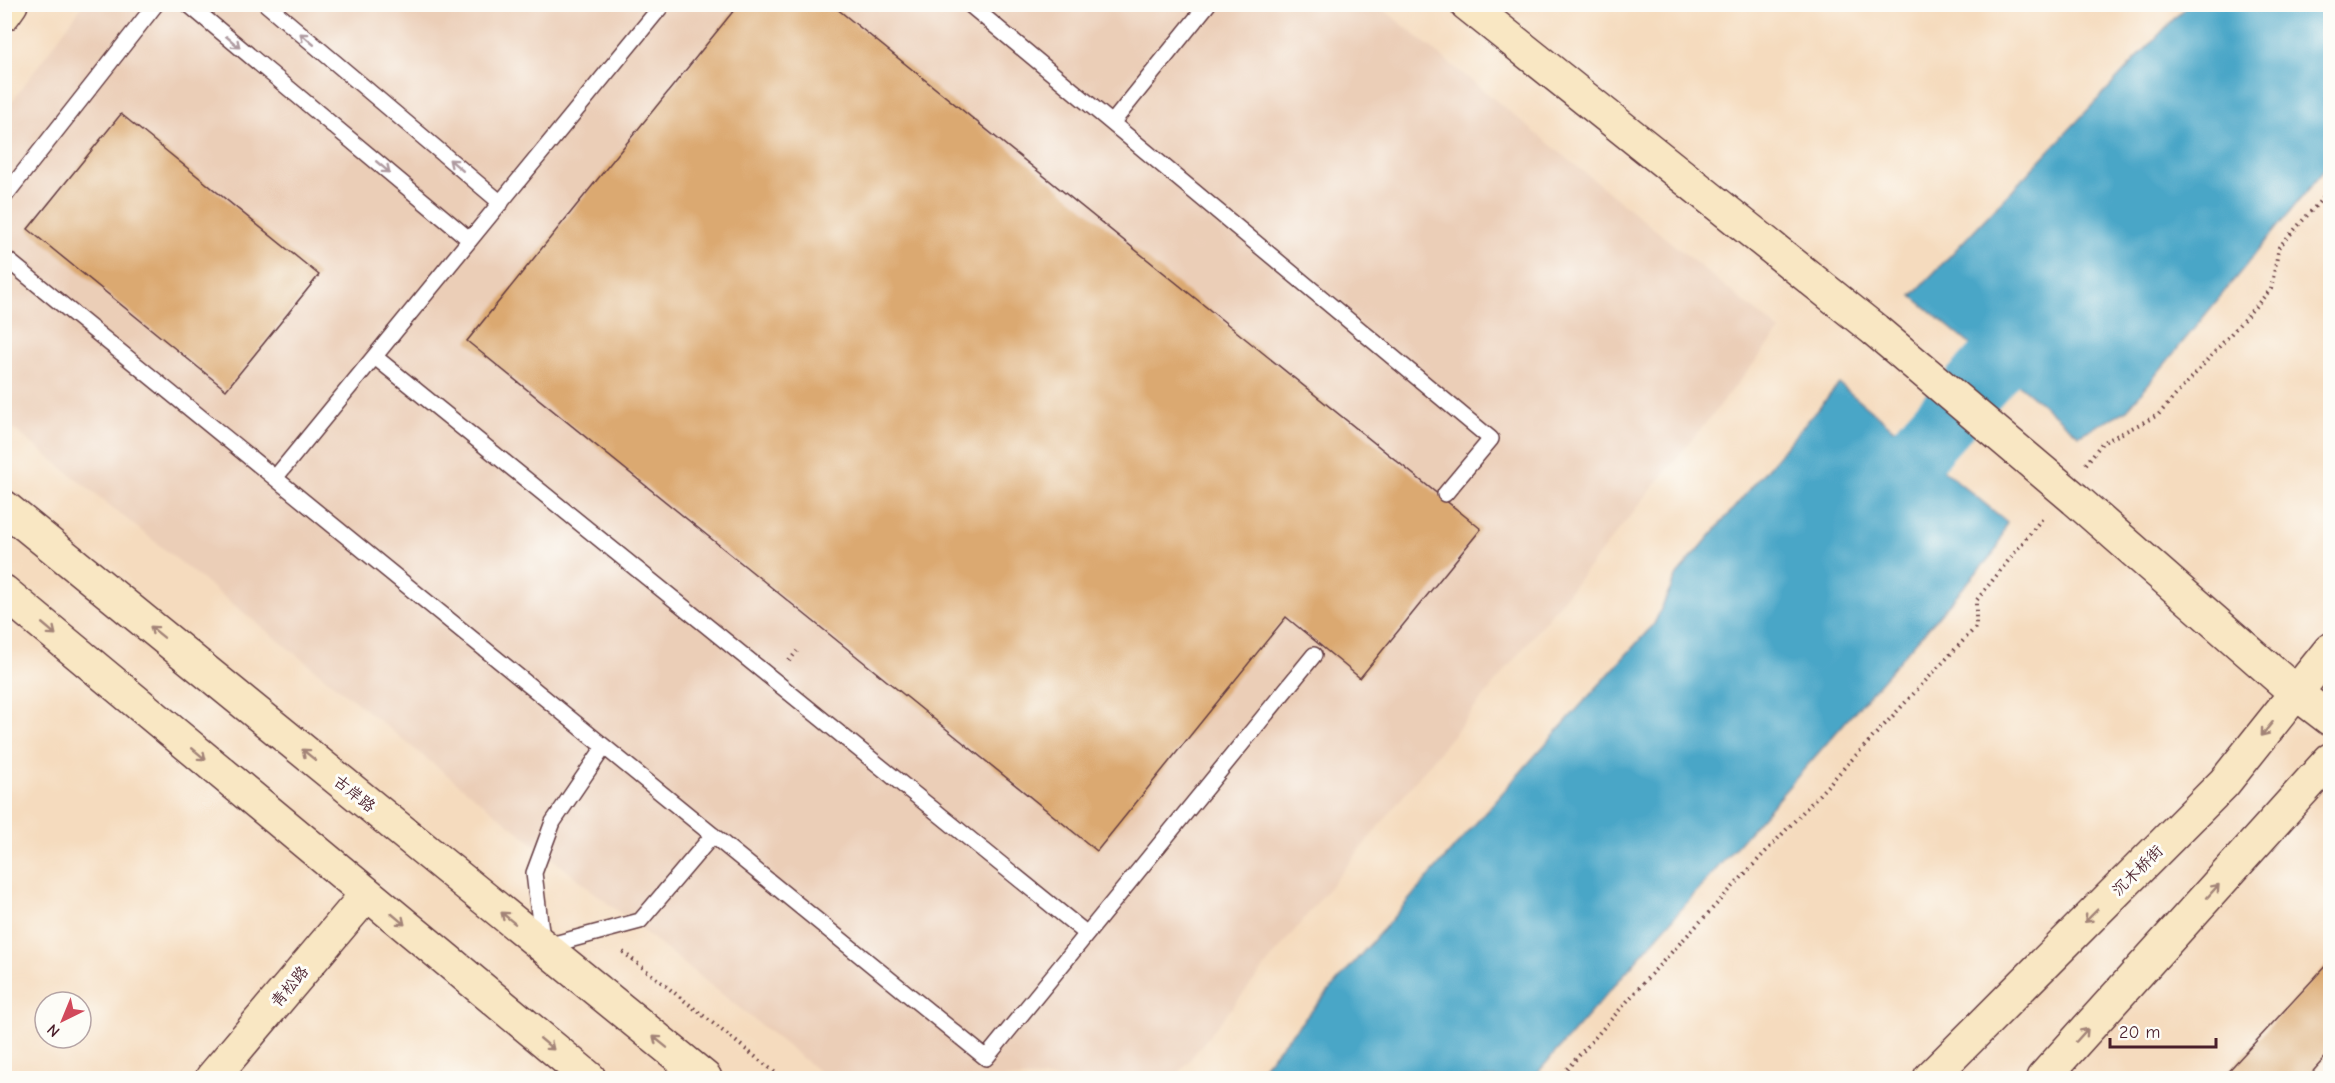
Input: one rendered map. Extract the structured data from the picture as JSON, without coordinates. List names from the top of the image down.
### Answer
{
  "streets": {
    "street": ["古岸路", "沉木桥街", "青松路"]
  },
  "scale_bar": "20 m",
  "north": "bottom left"
}
